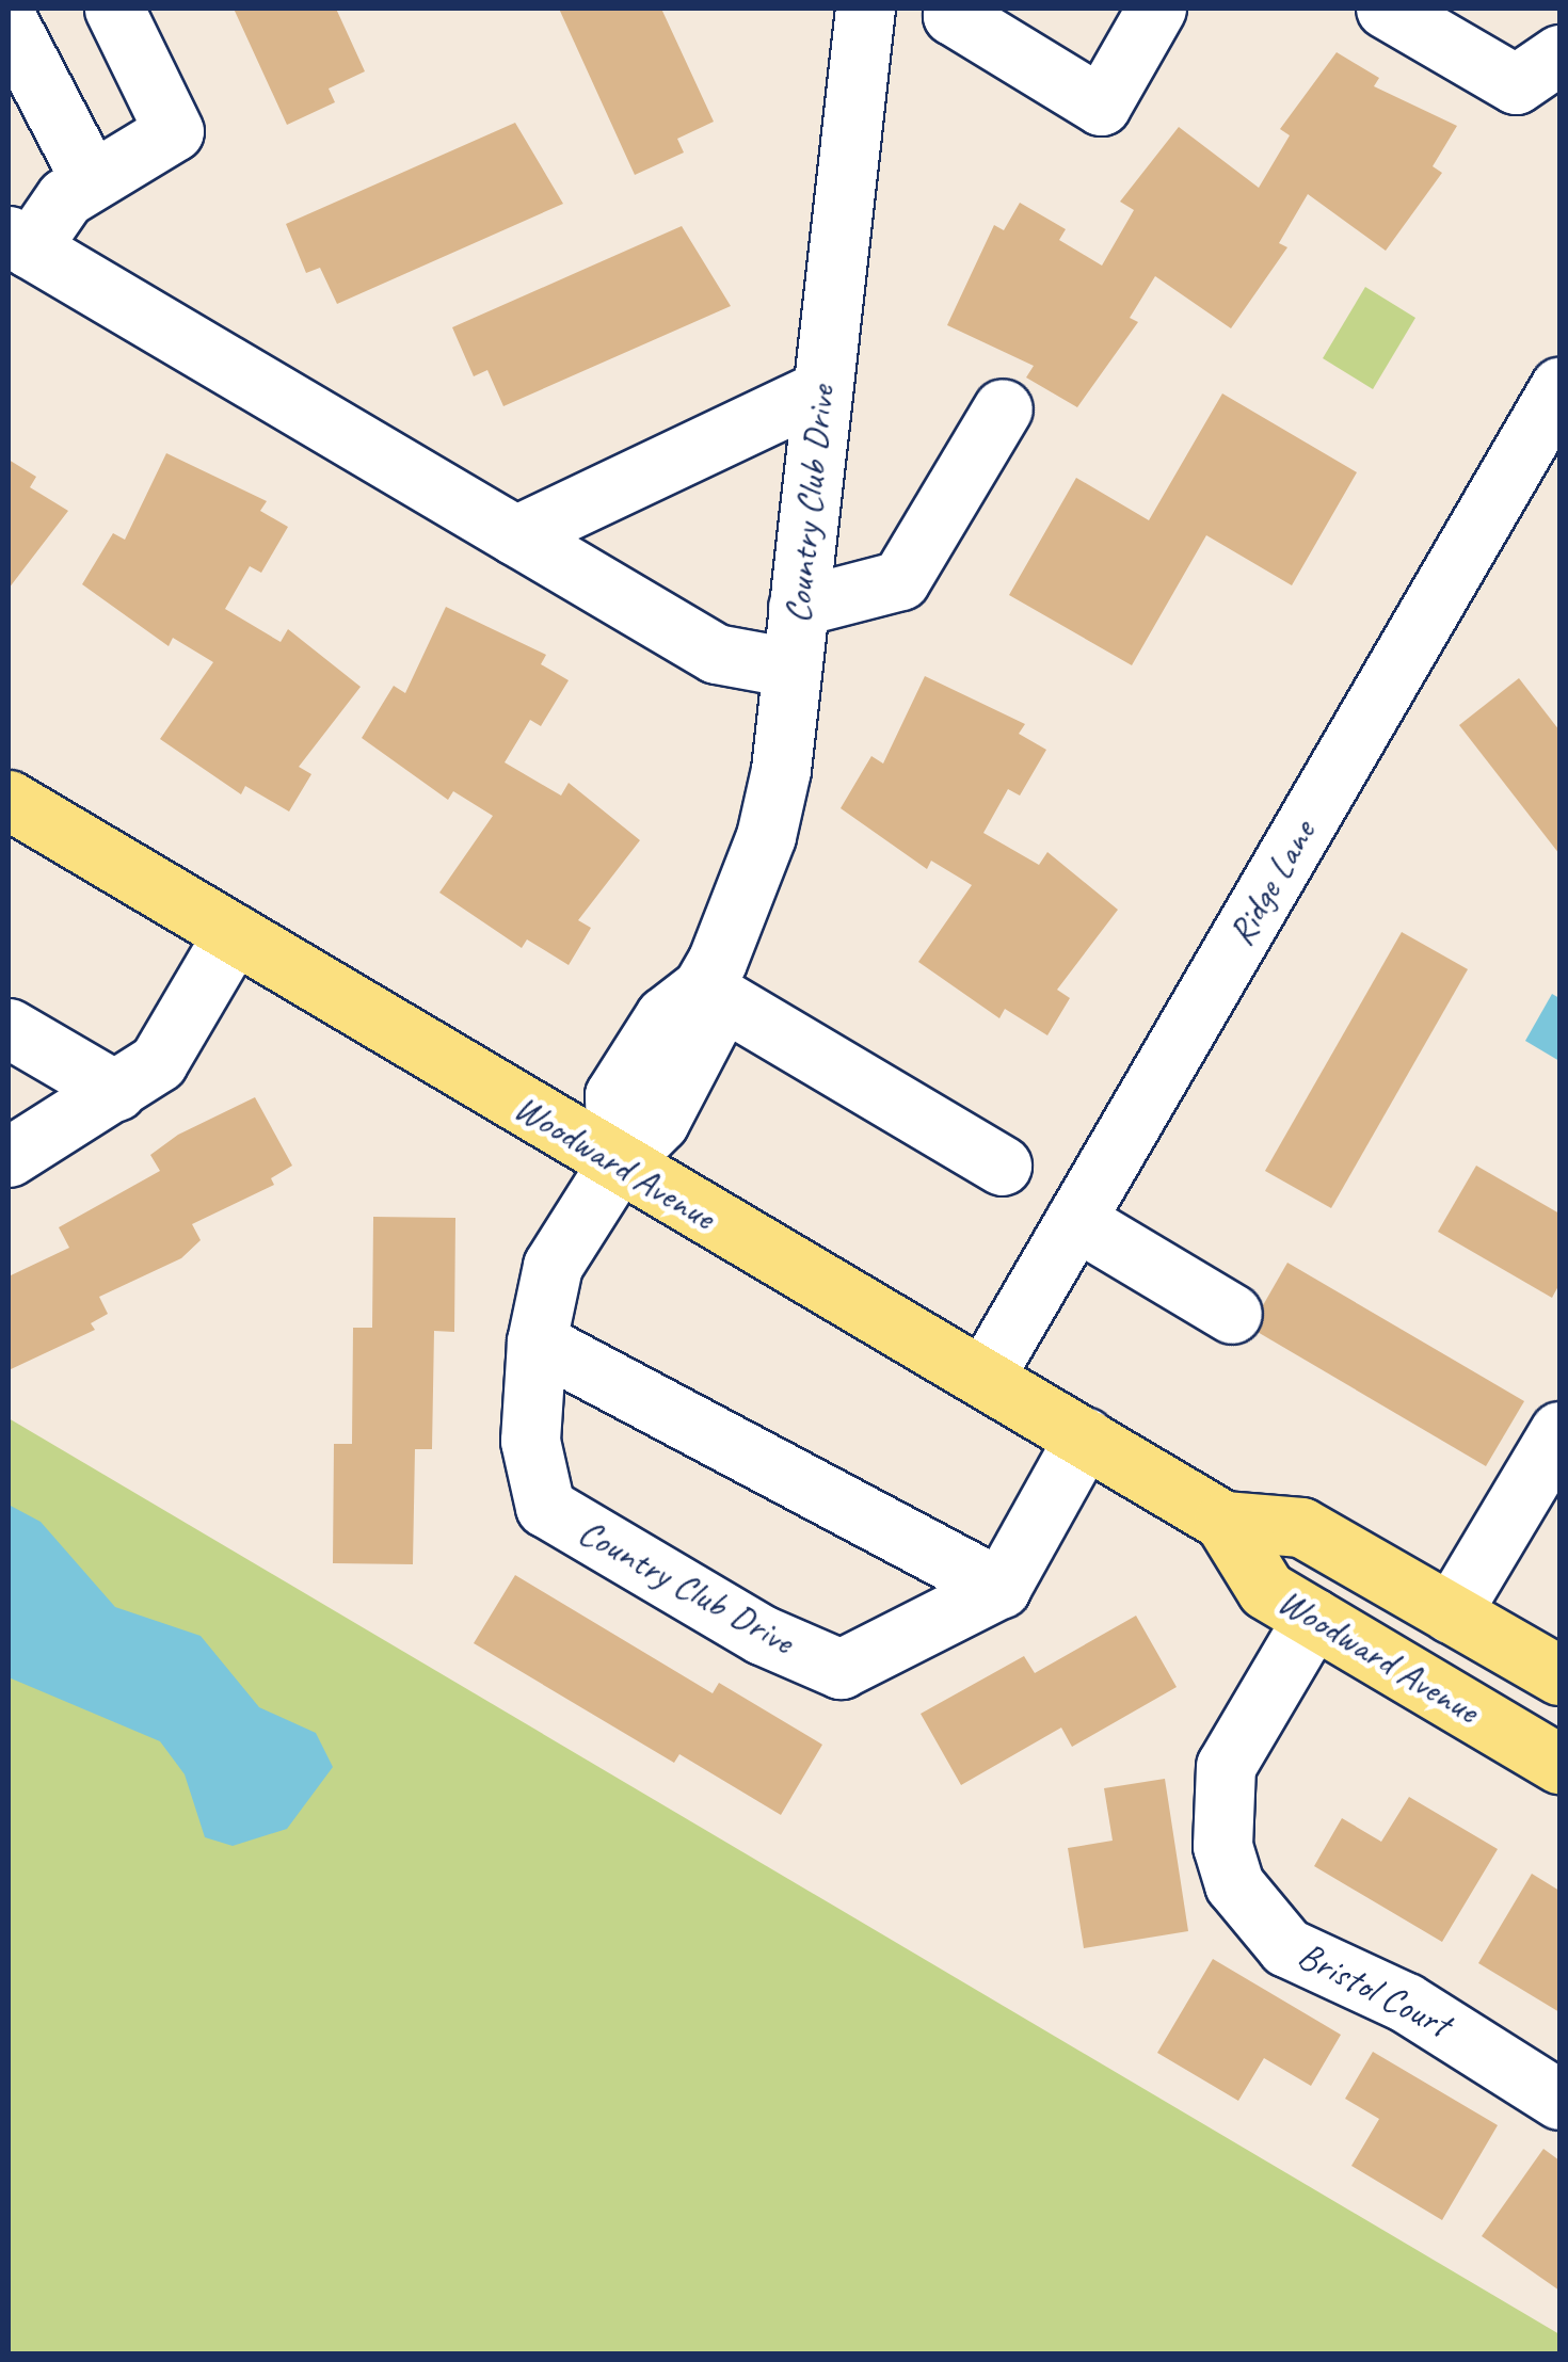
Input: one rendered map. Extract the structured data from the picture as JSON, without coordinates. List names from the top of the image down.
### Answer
{
  "streets": {
    "main road": ["Woodward Avenue"],
    "street": ["Country Club Drive", "Ridge Lane", "Bristol Court"]
  },
  "crossings": [
    ["Country Club Drive", "Woodward Avenue"],
    ["Ridge Lane", "Woodward Avenue"],
    ["Woodward Avenue", "Bristol Court"]
  ]
}
